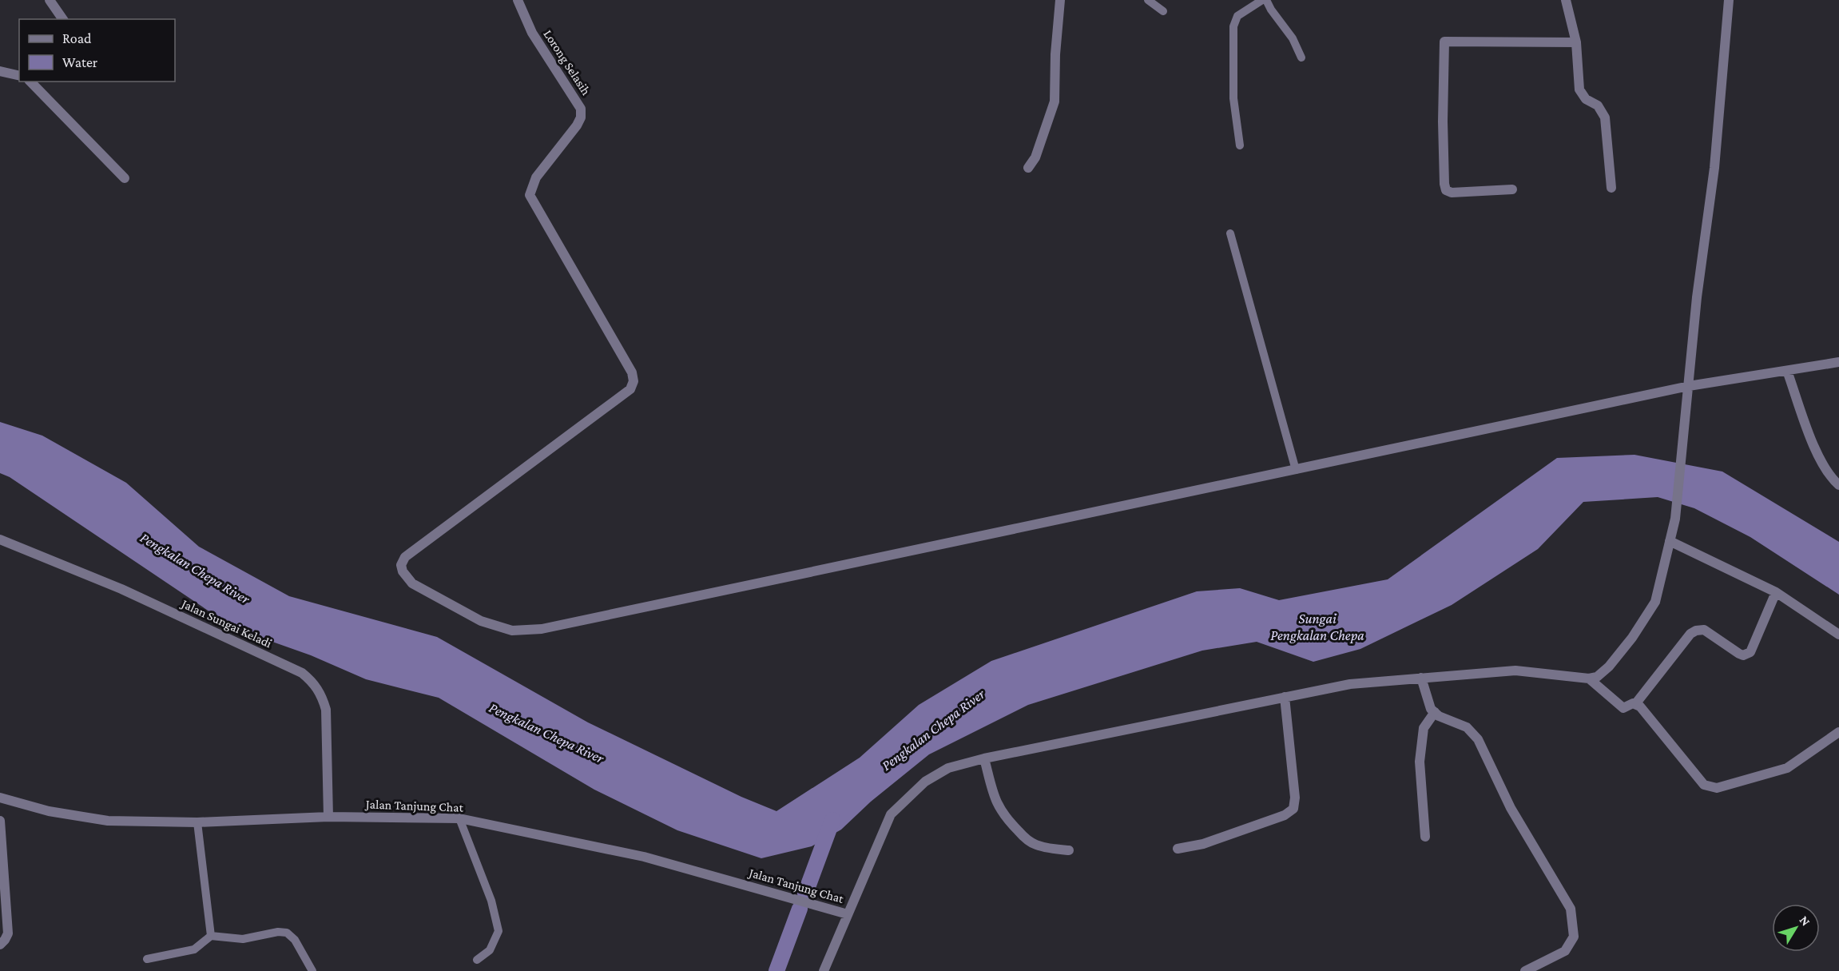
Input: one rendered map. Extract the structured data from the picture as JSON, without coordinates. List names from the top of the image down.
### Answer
{
  "streets": {
    "street": ["Lorong Selasih", "Jalan Sungai Keladi", "Jalan Tanjung Chat"]
  },
  "crossings": [
    ["Jalan Sungai Keladi", "Jalan Tanjung Chat"]
  ],
  "water": ["Pengkalan Chepa River", "Sungai Pengkalan Chepa"],
  "legend": ["Road", "Water"],
  "north": "top right"
}
